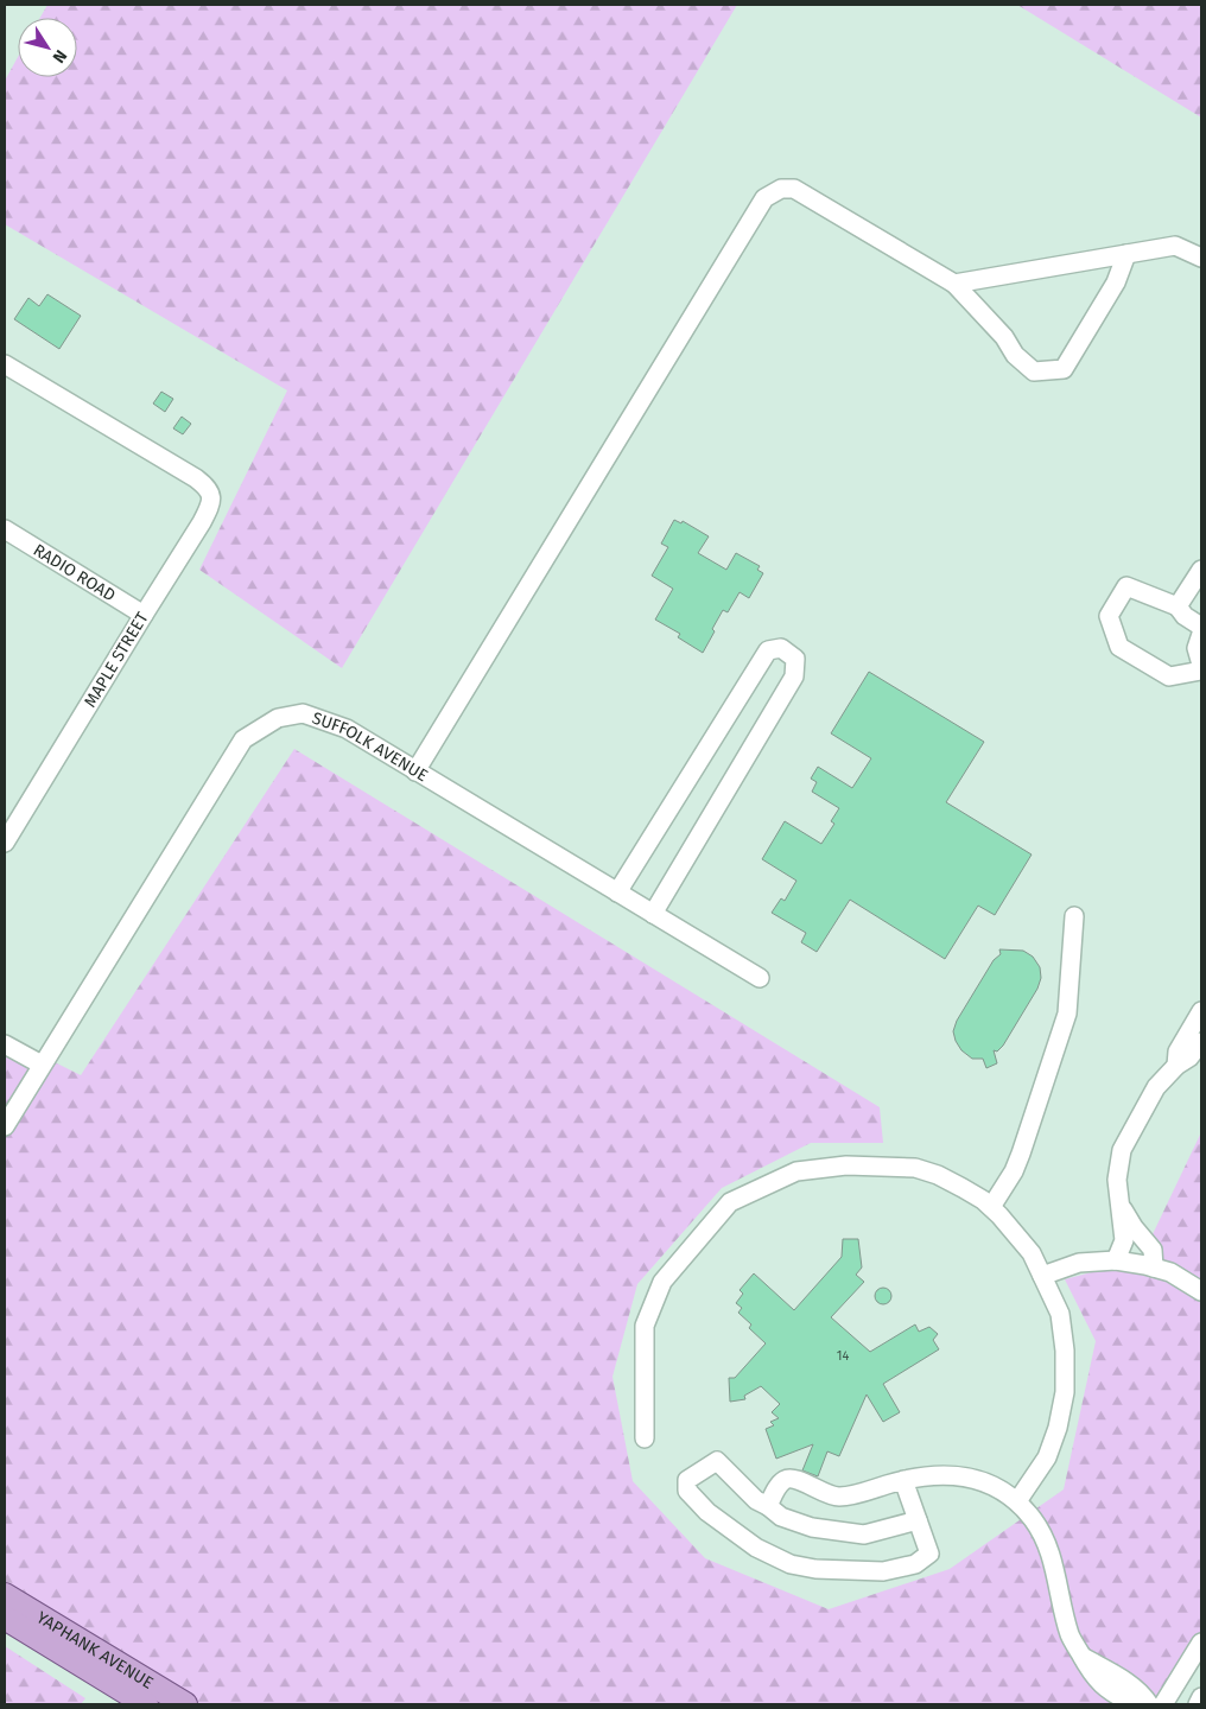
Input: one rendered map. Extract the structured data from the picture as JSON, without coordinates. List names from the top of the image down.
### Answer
{
  "streets": {
    "main road": ["YAPHANK AVENUE"],
    "street": ["RADIO ROAD", "MAPLE STREET", "SUFFOLK AVENUE"]
  },
  "crossings": [
    ["RADIO ROAD", "MAPLE STREET"]
  ],
  "house_numbers": ["14"],
  "north": "bottom right"
}
